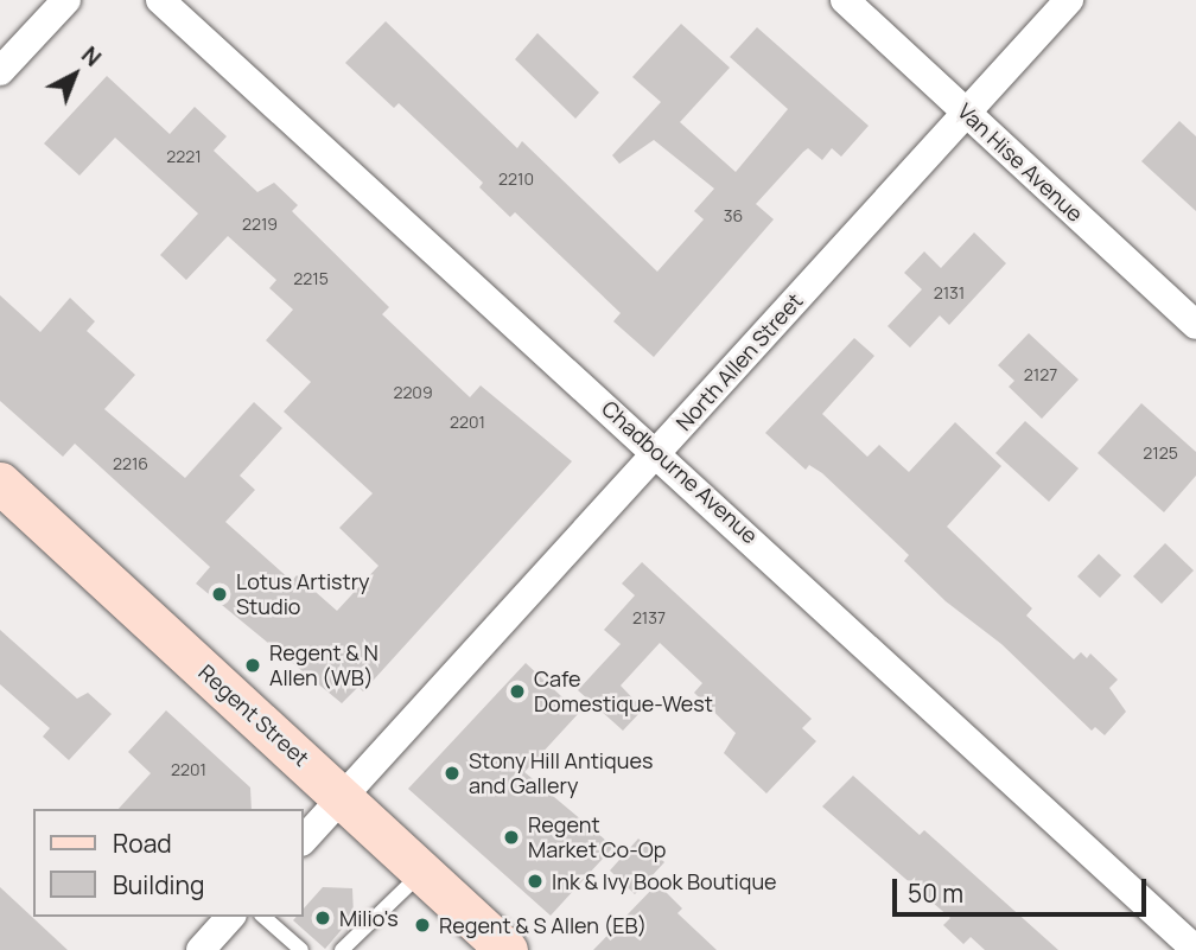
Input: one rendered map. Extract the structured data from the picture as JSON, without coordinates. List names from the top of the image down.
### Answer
{
  "streets": {
    "main road": ["Regent Street"],
    "street": ["Van Hise Avenue", "North Allen Street", "Chadbourne Avenue"]
  },
  "crossings": [
    ["Van Hise Avenue", "North Allen Street"],
    ["North Allen Street", "Chadbourne Avenue"],
    ["North Allen Street", "Regent Street"]
  ],
  "places": [
    "Lotus Artistry Studio",
    "Regent & N Allen (WB)",
    "Cafe Domestique-West",
    "Stony Hill Antiques and Gallery",
    "Regent Market Co-Op",
    "Ink & Ivy Book Boutique",
    "Milio's",
    "Regent & S Allen (EB)"
  ],
  "house_numbers": [
    "2221",
    "2210",
    "36",
    "2219",
    "2215",
    "2131",
    "2127",
    "2209",
    "2201",
    "2125",
    "2216",
    "2137",
    "2201"
  ],
  "legend": ["Road", "Building"],
  "scale_bar": "50 m",
  "north": "top right"
}
